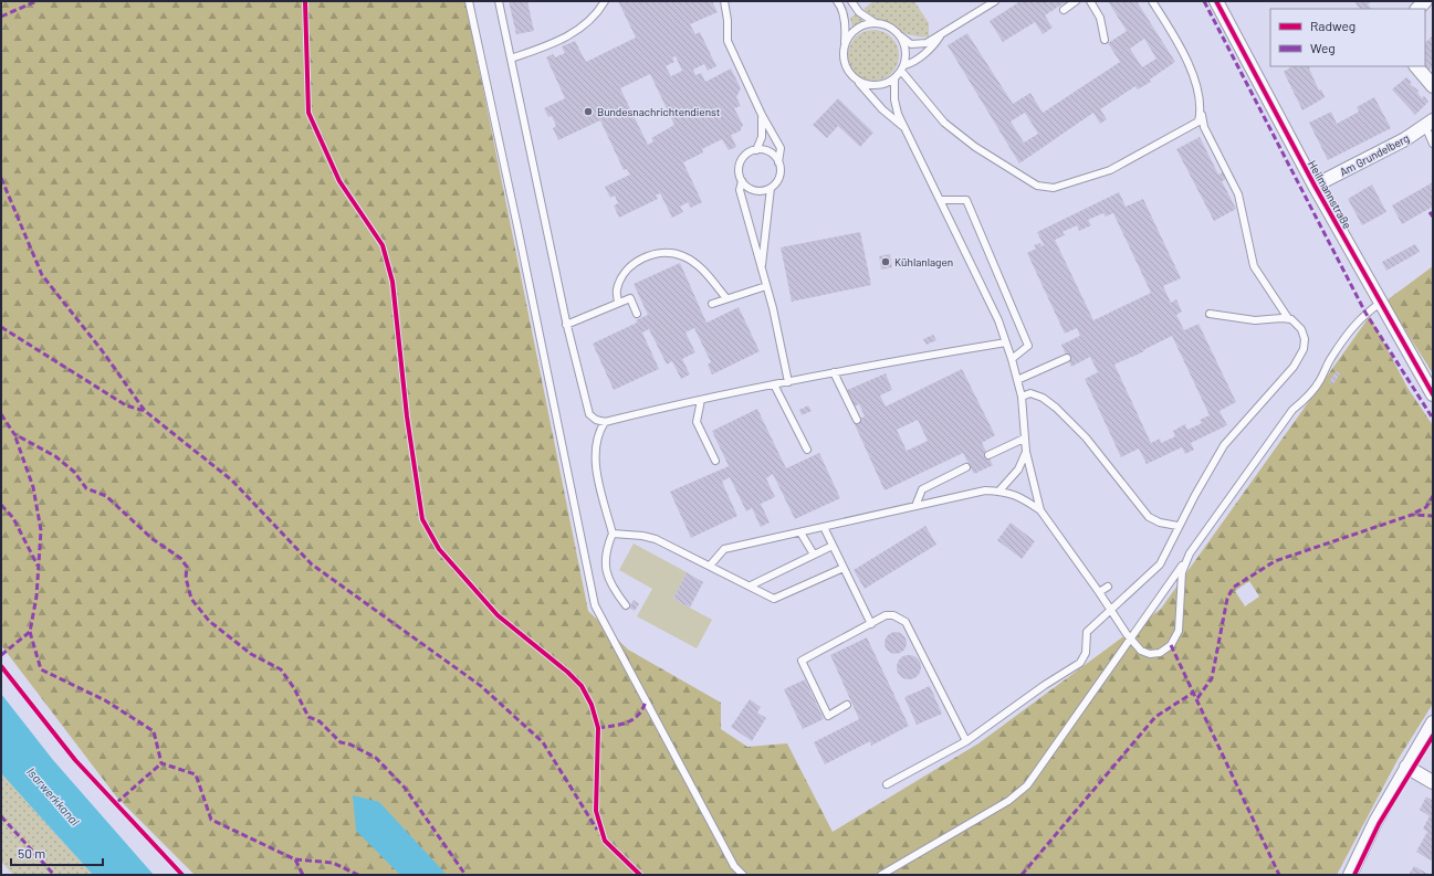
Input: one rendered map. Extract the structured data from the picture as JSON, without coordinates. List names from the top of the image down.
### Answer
{
  "streets": {
    "street": ["Am Grundelberg", "Heilmannstraße"]
  },
  "crossings": [
    ["Am Grundelberg", "Heilmannstraße"]
  ],
  "water": ["Isarwerkkanal"],
  "places": ["Bundesnachrichtendienst", "Kühlanlagen"],
  "legend": ["Radweg", "Weg"],
  "scale_bar": "50 m"
}
